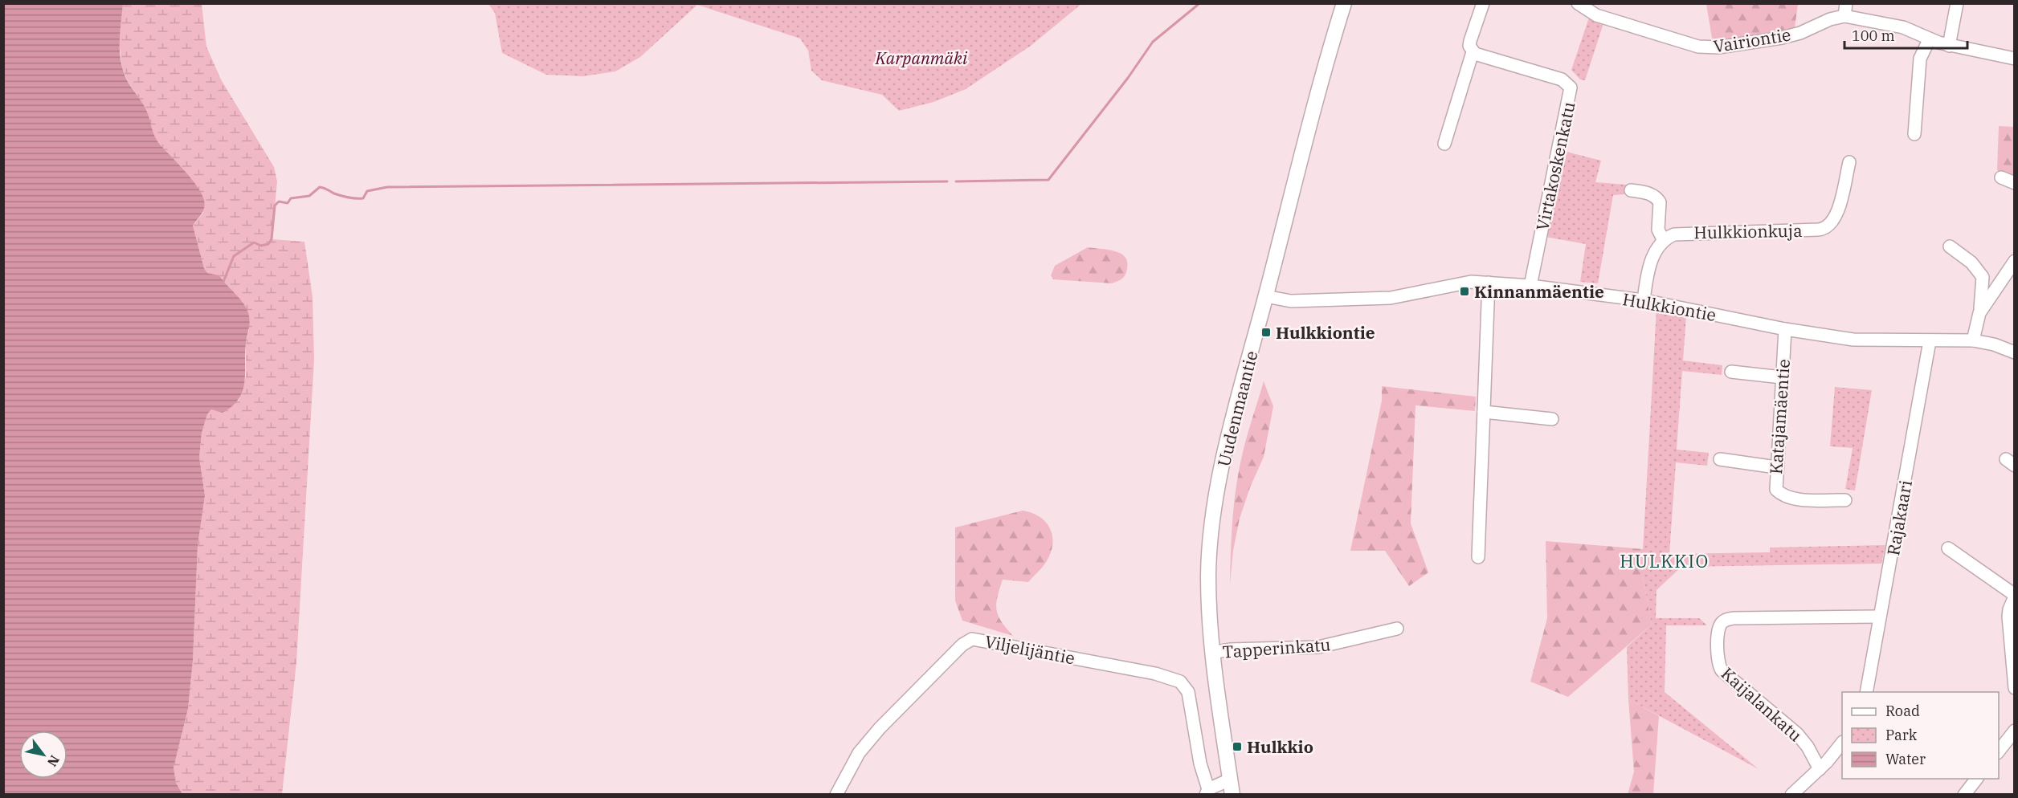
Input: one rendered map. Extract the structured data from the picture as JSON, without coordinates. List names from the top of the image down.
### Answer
{
  "streets": {
    "main road": ["Uudenmaantie"],
    "street": [
      "Vairiontie",
      "Virtakoskenkatu",
      "Hulkkionkuja",
      "Hulkkiontie",
      "Katajamäentie",
      "Rajakaari",
      "Tapperinkatu",
      "Viljelijäntie",
      "Kaijalankatu"
    ]
  },
  "crossings": [
    ["Virtakoskenkatu", "Hulkkiontie"],
    ["Hulkkiontie", "Uudenmaantie"],
    ["Hulkkiontie", "Katajamäentie"],
    ["Hulkkiontie", "Rajakaari"],
    ["Uudenmaantie", "Tapperinkatu"],
    ["Rajakaari", "Kaijalankatu"]
  ],
  "districts": ["HULKKIO"],
  "parks": ["Karpanmäki"],
  "places": {
    "transit": ["Kinnanmäentie", "Hulkkiontie", "Hulkkio"]
  },
  "legend": ["Road", "Park", "Water"],
  "scale_bar": "100 m",
  "north": "bottom right"
}
